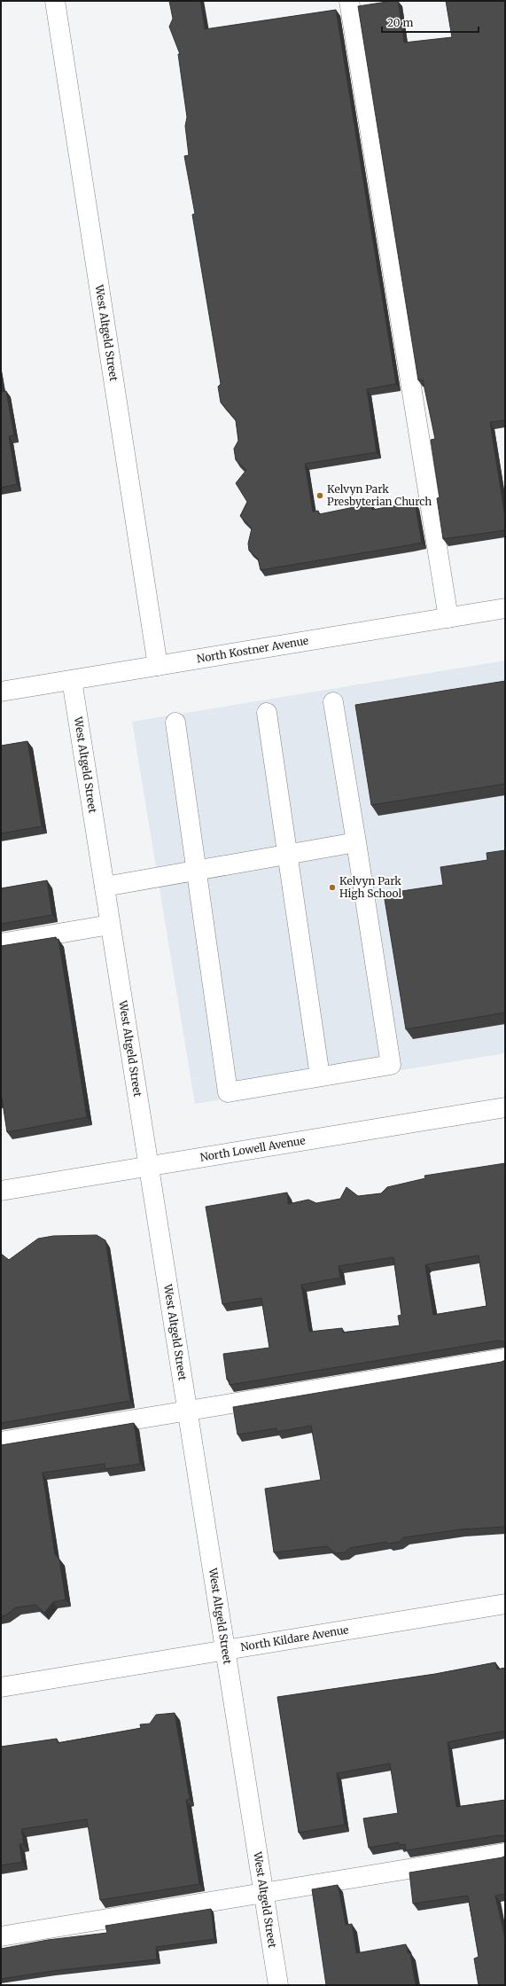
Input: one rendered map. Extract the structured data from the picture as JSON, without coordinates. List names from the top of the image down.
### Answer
{
  "streets": {
    "street": [
      "West Altgeld Street",
      "North Kostner Avenue",
      "North Lowell Avenue",
      "North Kildare Avenue"
    ]
  },
  "crossings": [
    ["West Altgeld Street", "North Kostner Avenue"],
    ["West Altgeld Street", "North Lowell Avenue"],
    ["West Altgeld Street", "North Kildare Avenue"]
  ],
  "places": ["Kelvyn Park Presbyterian Church", "Kelvyn Park High School"],
  "scale_bar": "20 m"
}
